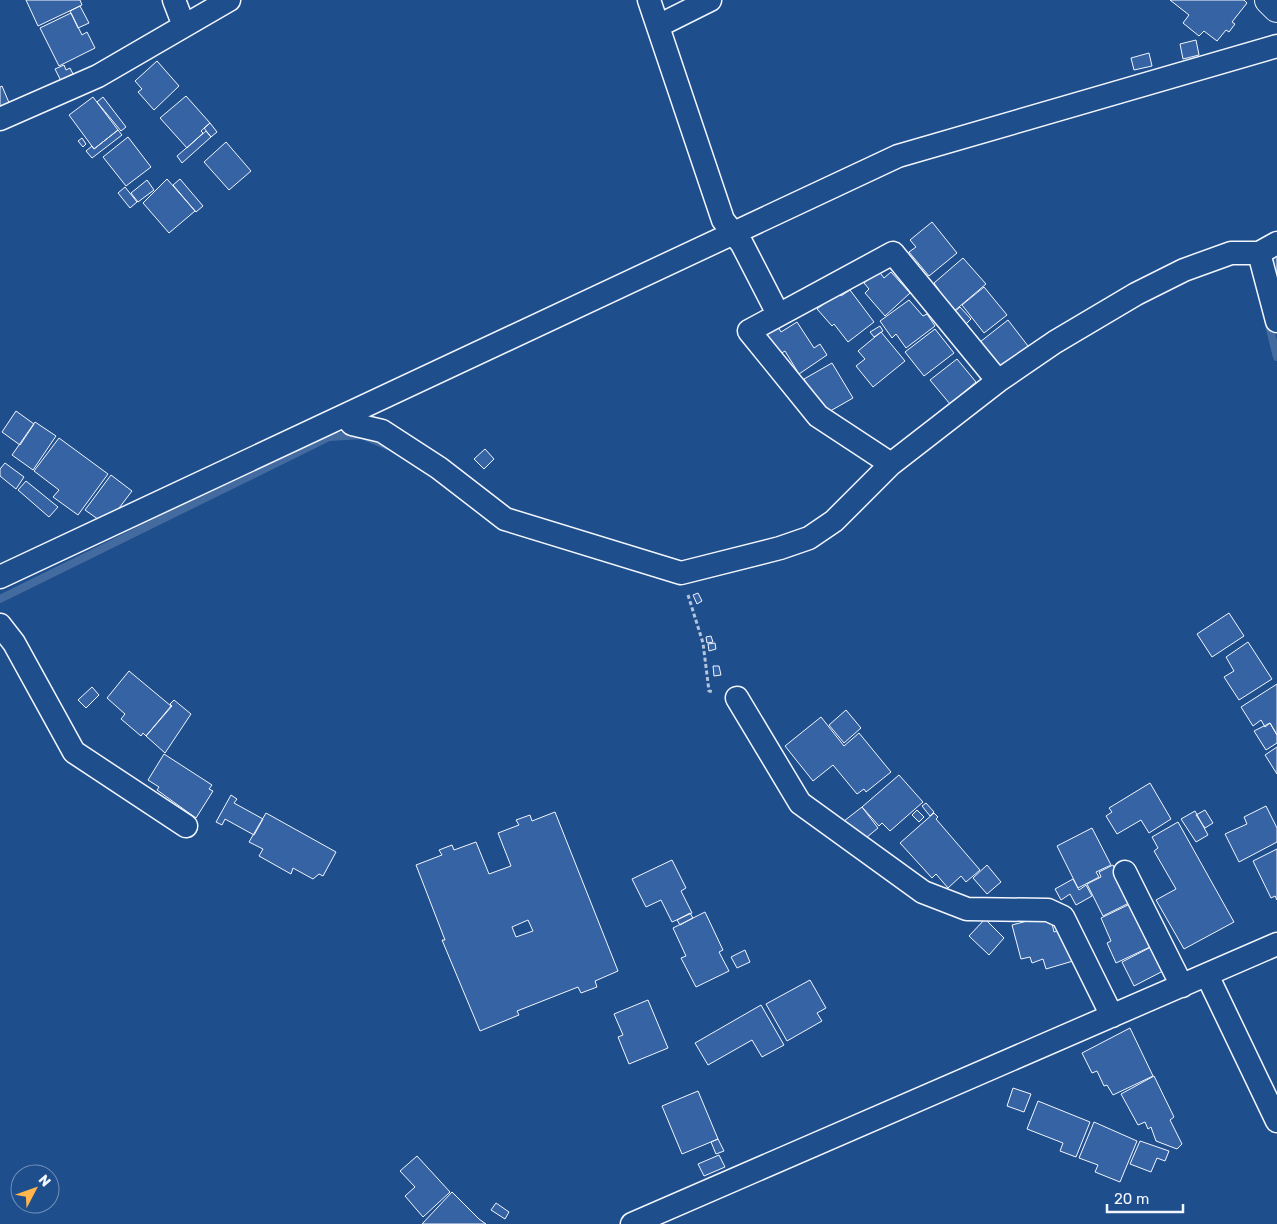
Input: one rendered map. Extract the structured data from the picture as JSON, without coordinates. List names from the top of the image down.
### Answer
{
  "scale_bar": "20 m",
  "north": "top right"
}
